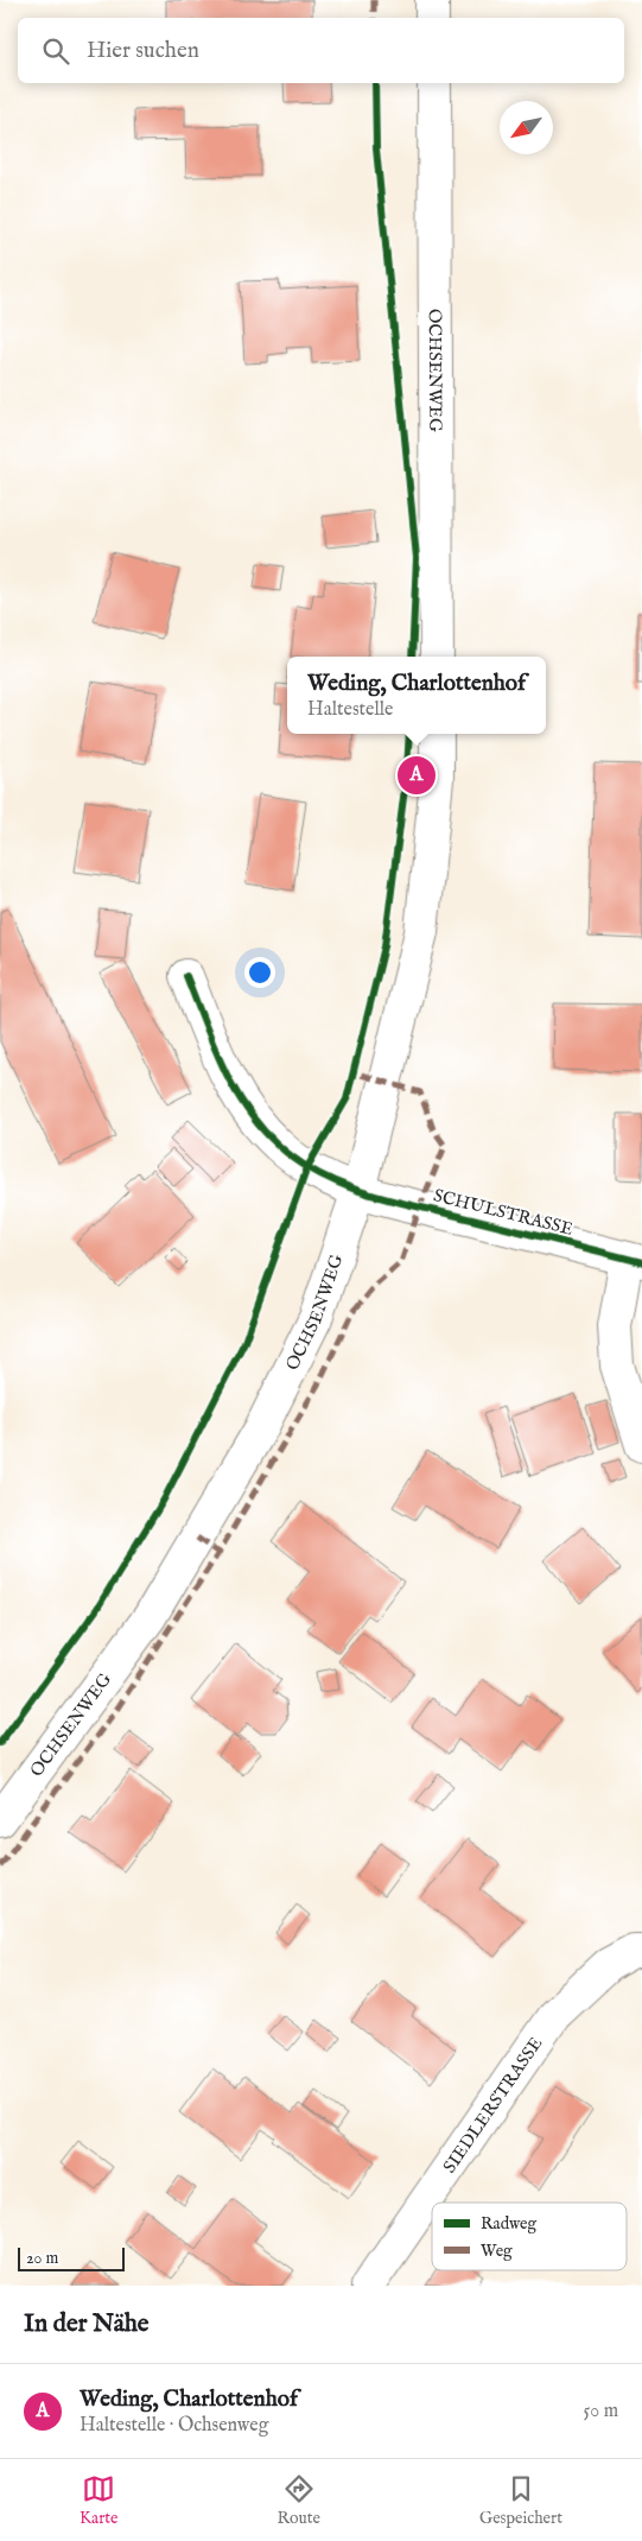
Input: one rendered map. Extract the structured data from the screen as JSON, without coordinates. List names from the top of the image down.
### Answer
{
  "streets": {
    "main road": ["OCHSENWEG", "SCHULSTRASSE", "SIEDLERSTRASSE"]
  },
  "crossings": [
    ["OCHSENWEG", "SCHULSTRASSE"]
  ],
  "legend": ["Radweg", "Weg"],
  "scale_bar": "20 m",
  "north": "bottom left",
  "page": {
    "search": "Hier suchen",
    "popup": ["Weding, Charlottenhof", "Haltestelle"],
    "pins": "A",
    "scale": "20 m",
    "heading": "In der Nähe",
    "list": [
      {
        "mark": "A",
        "name": "Weding, Charlottenhof",
        "note": "Haltestelle · Ochsenweg",
        "value": "50 m"
      }
    ],
    "nav": ["Karte", "Route", "Gespeichert"]
  }
}
